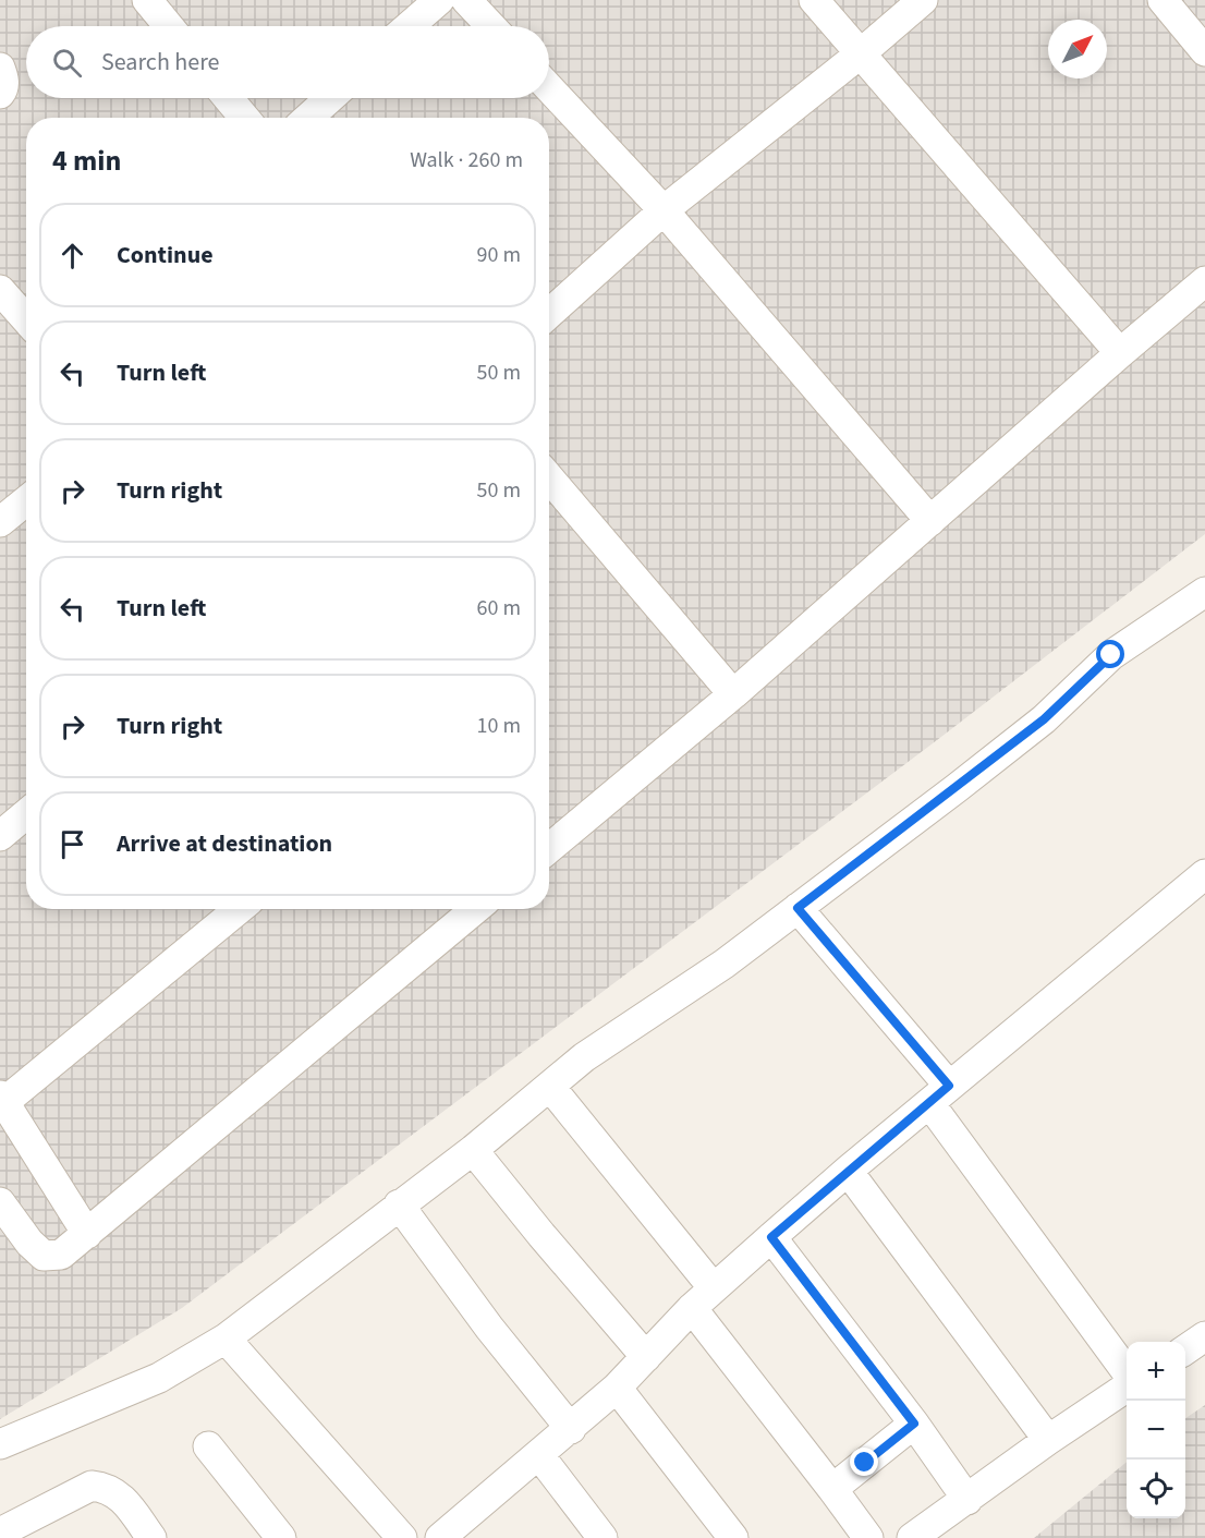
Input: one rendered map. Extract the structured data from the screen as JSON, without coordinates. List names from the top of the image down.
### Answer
{
  "north": "top right",
  "page": {
    "search": "Search here",
    "heading": ["4 min", "Walk · 260 m"],
    "list": [
      ["Continue", "90 m"],
      ["Turn left", "50 m"],
      ["Turn right", "50 m"],
      ["Turn left", "60 m"],
      ["Turn right", "10 m"],
      "Arrive at destination"
    ],
    "map_buttons": ["+", "−"]
  }
}
